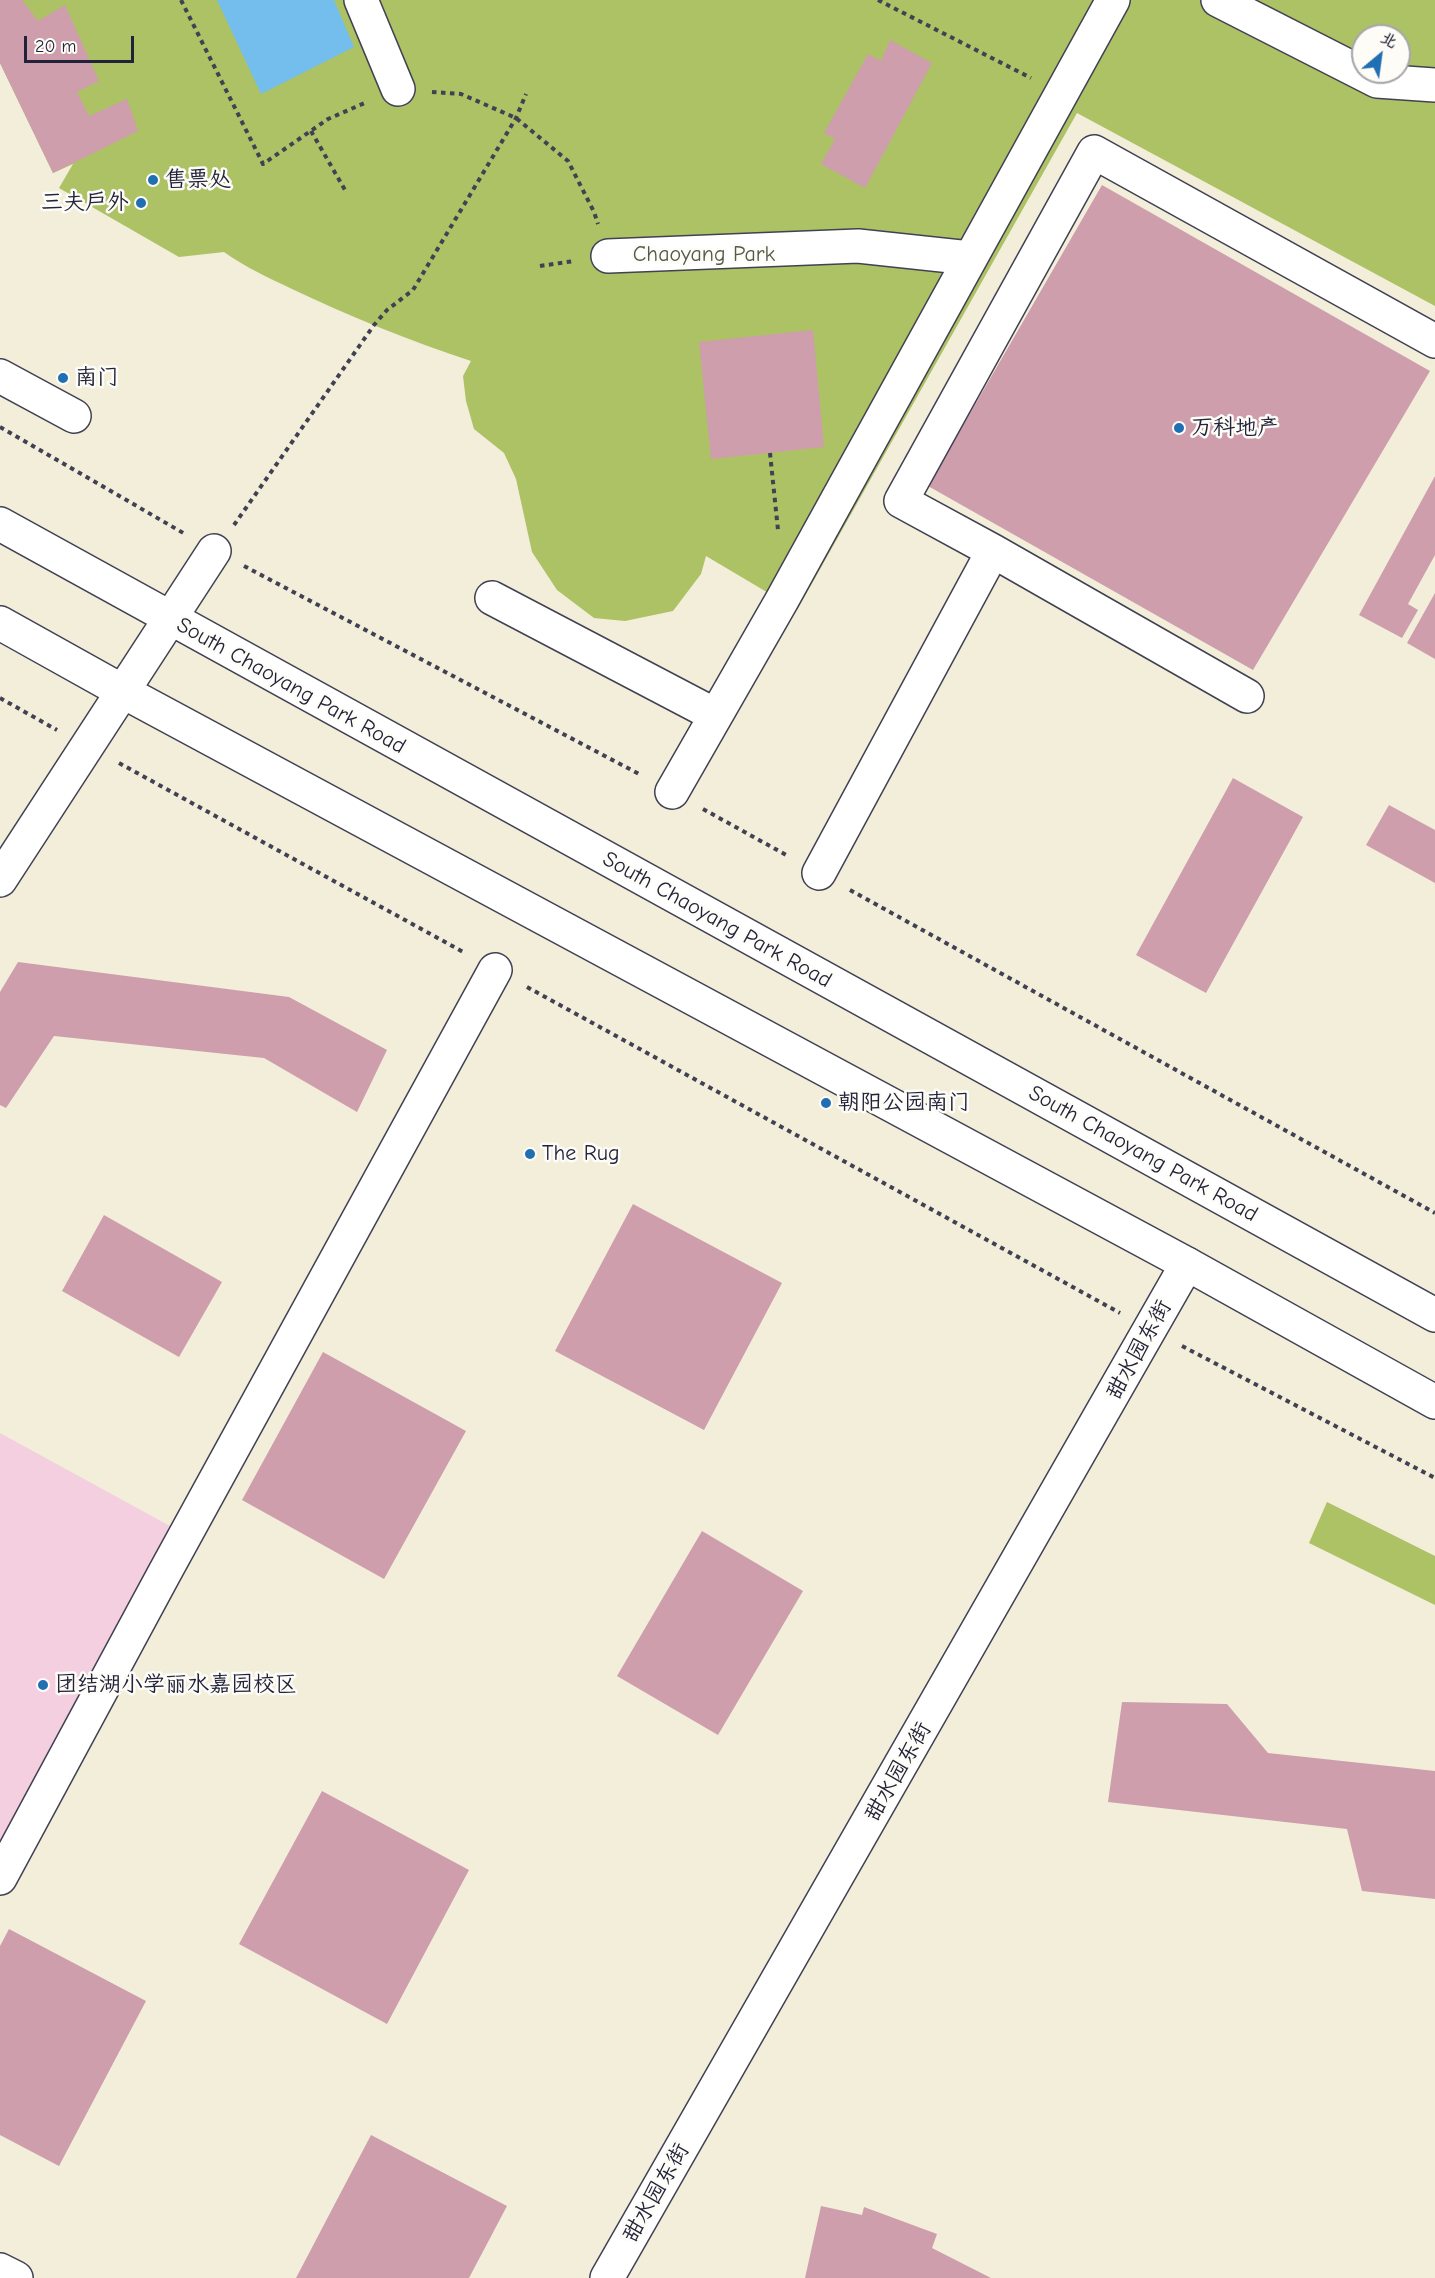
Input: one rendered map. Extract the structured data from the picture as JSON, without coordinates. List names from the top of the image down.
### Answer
{
  "streets": {
    "main road": ["South Chaoyang Park Road", "甜水园东街"]
  },
  "parks": ["Chaoyang Park"],
  "places": [
    "售票处",
    "三夫户外",
    "南门",
    "万科地产",
    "朝阳公园南门",
    "The Rug",
    "团结湖小学丽水嘉园校区"
  ],
  "scale_bar": "20 m",
  "north": "top right"
}
